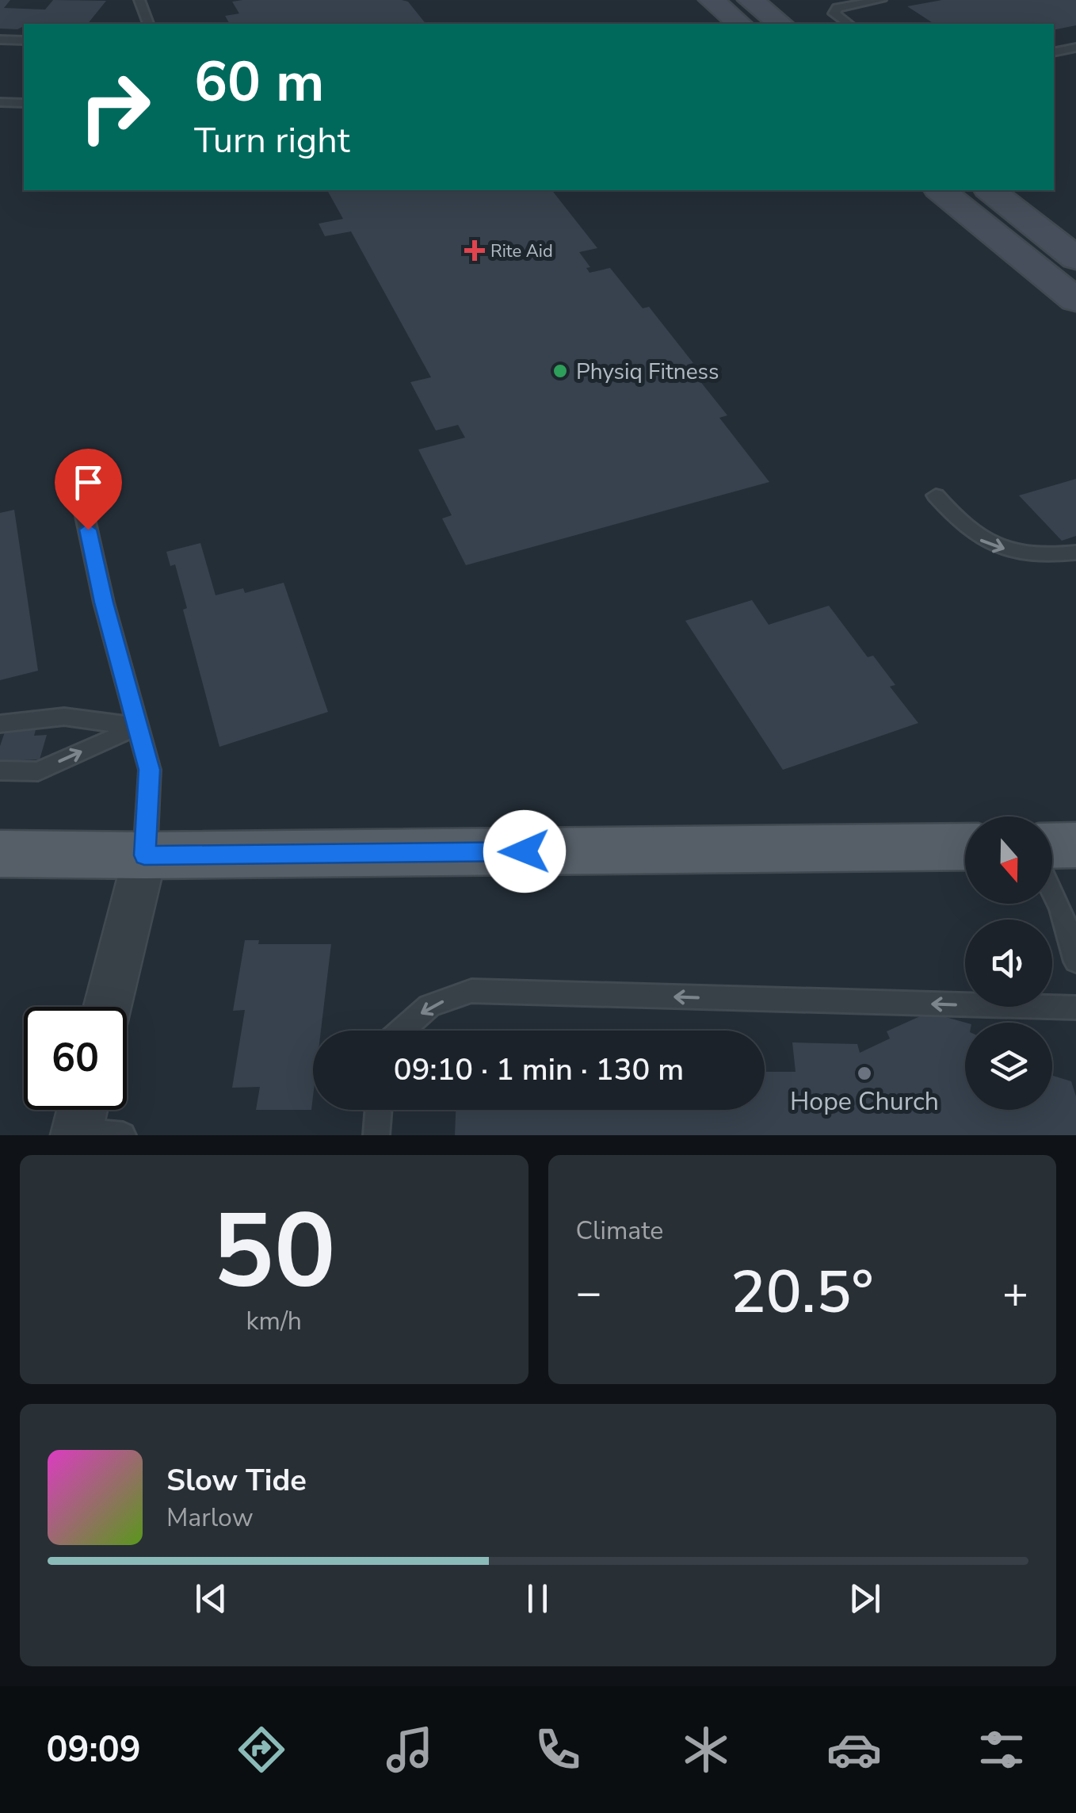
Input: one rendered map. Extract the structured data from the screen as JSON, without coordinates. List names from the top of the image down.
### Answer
{
  "places": {
    "health": ["Rite Aid"],
    "other": ["Physiq Fitness", "Hope Church"]
  },
  "north": "bottom",
  "page": {
    "turn": ["60 m", "Turn right"],
    "limit": "60",
    "trip": "09:10 · 1 min · 130 m",
    "tile": [
      ["50", "km/h"],
      "Climate"
    ],
    "heat": ["−", "20.5°", "+"],
    "song": ["Slow Tide", "Marlow"],
    "tabs": "09:09"
  }
}
